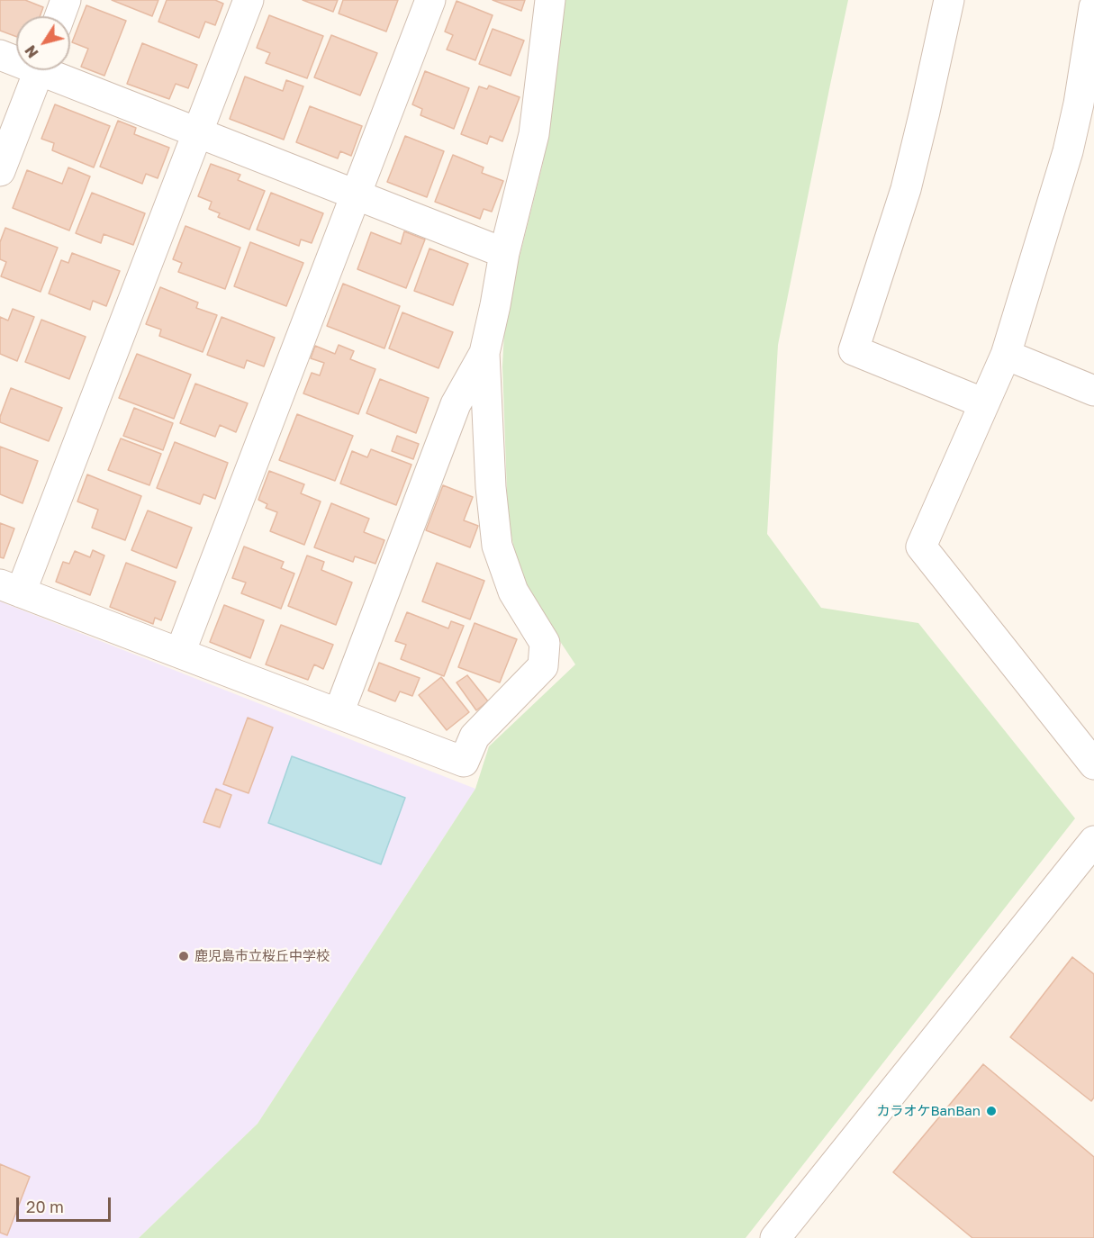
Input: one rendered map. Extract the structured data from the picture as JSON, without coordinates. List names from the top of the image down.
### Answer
{
  "places": ["鹿児島市立桜丘中学校", "カラオケBanBan"],
  "scale_bar": "20 m",
  "north": "bottom left"
}
